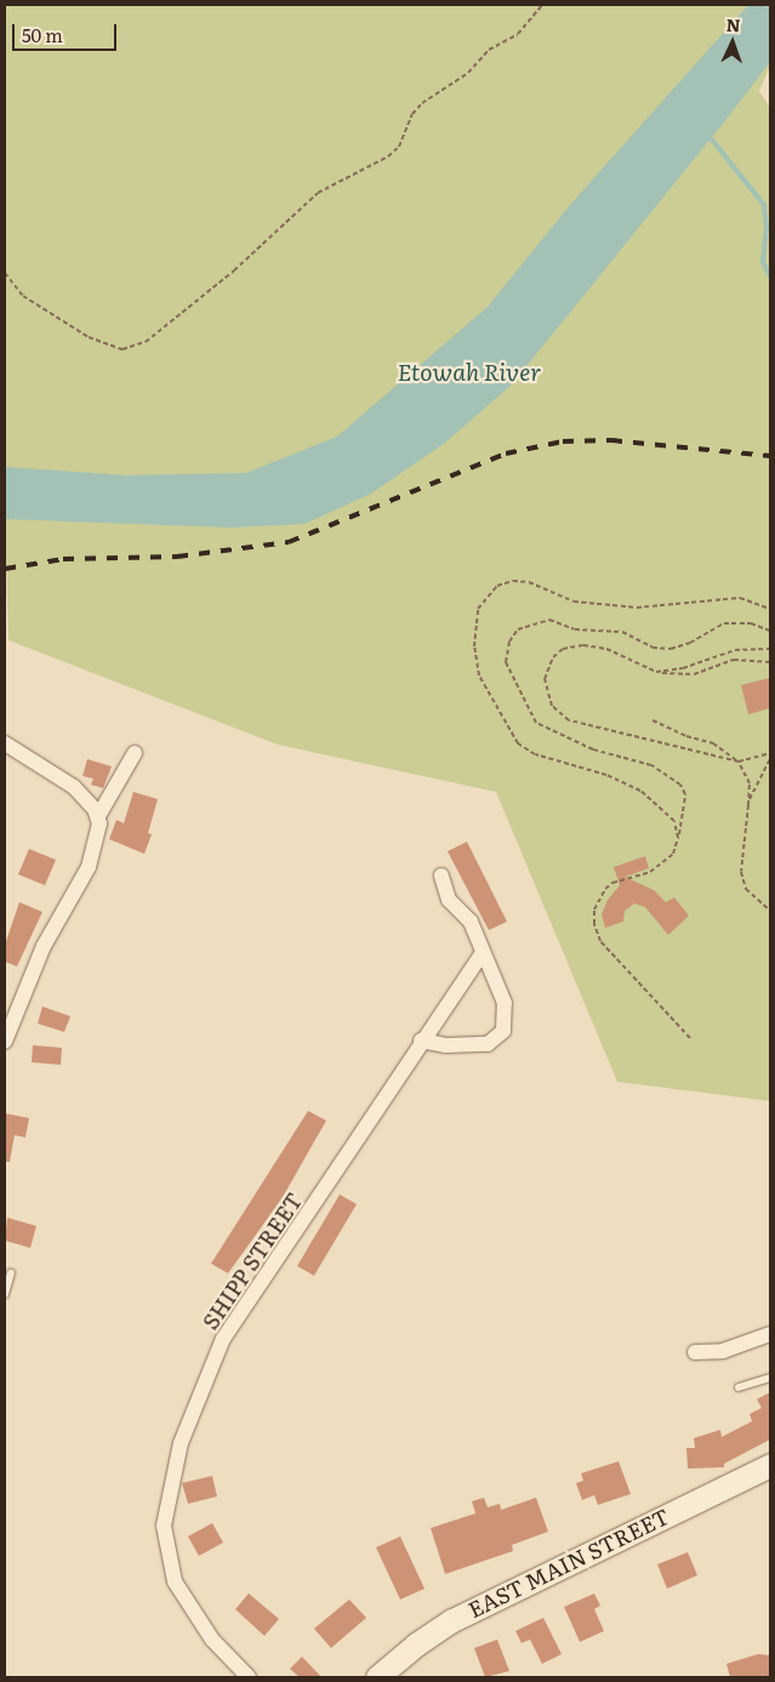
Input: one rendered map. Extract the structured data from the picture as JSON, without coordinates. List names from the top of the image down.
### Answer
{
  "streets": {
    "main road": ["EAST MAIN STREET"],
    "street": ["SHIPP STREET"]
  },
  "water": ["Etowah River"],
  "scale_bar": "50 m",
  "north": "top"
}
